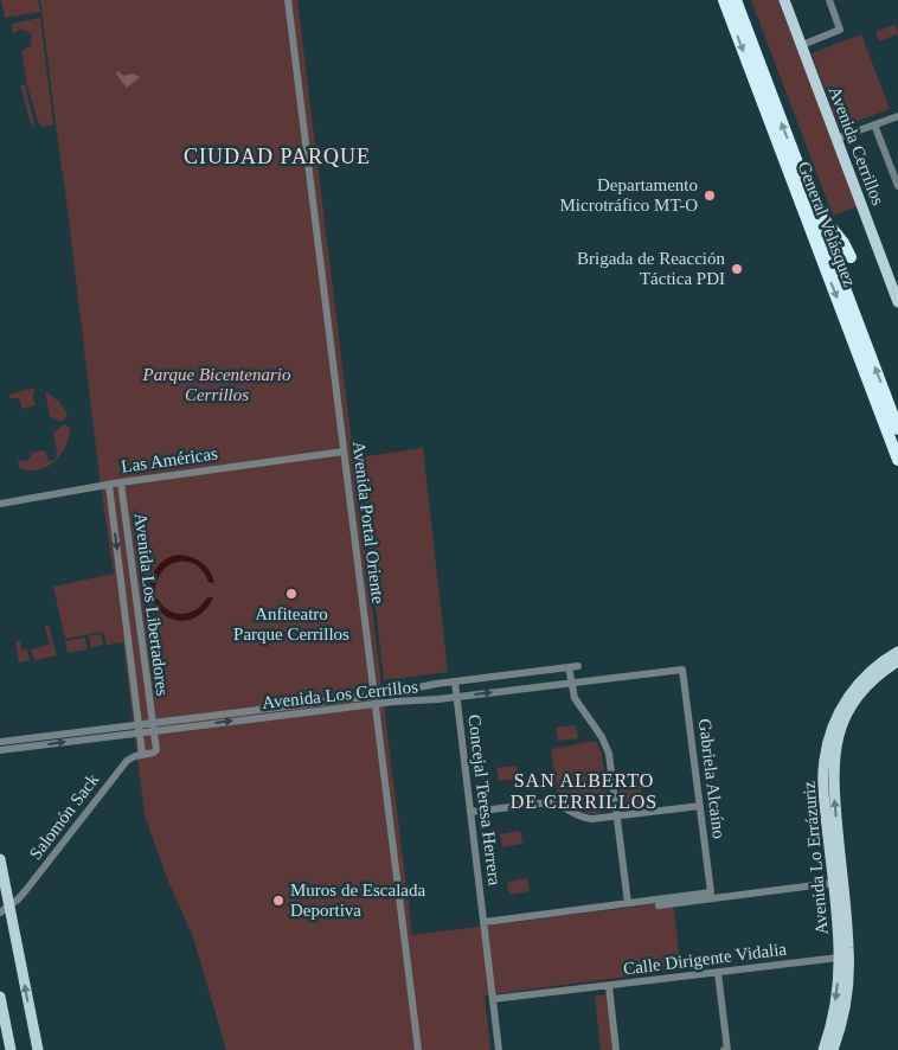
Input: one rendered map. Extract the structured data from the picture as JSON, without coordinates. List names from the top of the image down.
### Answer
{
  "streets": {
    "highway": ["General Velásquez"],
    "main road": ["Avenida Cerrillos", "Avenida Lo Errázuriz"],
    "street": [
      "Las Américas",
      "Avenida Portal Oriente",
      "Avenida Los Libertadores",
      "Avenida Los Cerrillos",
      "Gabriela Alcaíno",
      "Concejal Teresa Herrera",
      "Salomón Sack",
      "Calle Dirigente Vidalia"
    ]
  },
  "crossings": [
    ["Las Américas", "Avenida Portal Oriente"],
    ["Las Américas", "Avenida Los Libertadores"],
    ["Avenida Portal Oriente", "Avenida Los Cerrillos"],
    ["Avenida Los Libertadores", "Avenida Los Cerrillos"],
    ["Avenida Los Libertadores", "Salomón Sack"],
    ["Avenida Los Cerrillos", "Gabriela Alcaíno"],
    ["Avenida Los Cerrillos", "Concejal Teresa Herrera"],
    ["Concejal Teresa Herrera", "Calle Dirigente Vidalia"],
    ["Avenida Lo Errázuriz", "Calle Dirigente Vidalia"]
  ],
  "districts": ["CIUDAD PARQUE", "SAN ALBERTO DE CERRILLOS"],
  "parks": ["Parque Bicentenario Cerrillos"],
  "places": [
    "Departamento Microtráfico MT-O",
    "Brigada de Reacción Táctica PDI",
    "Anfiteatro Parque Cerrillos",
    "Muros de Escalada Deportiva"
  ]
}
